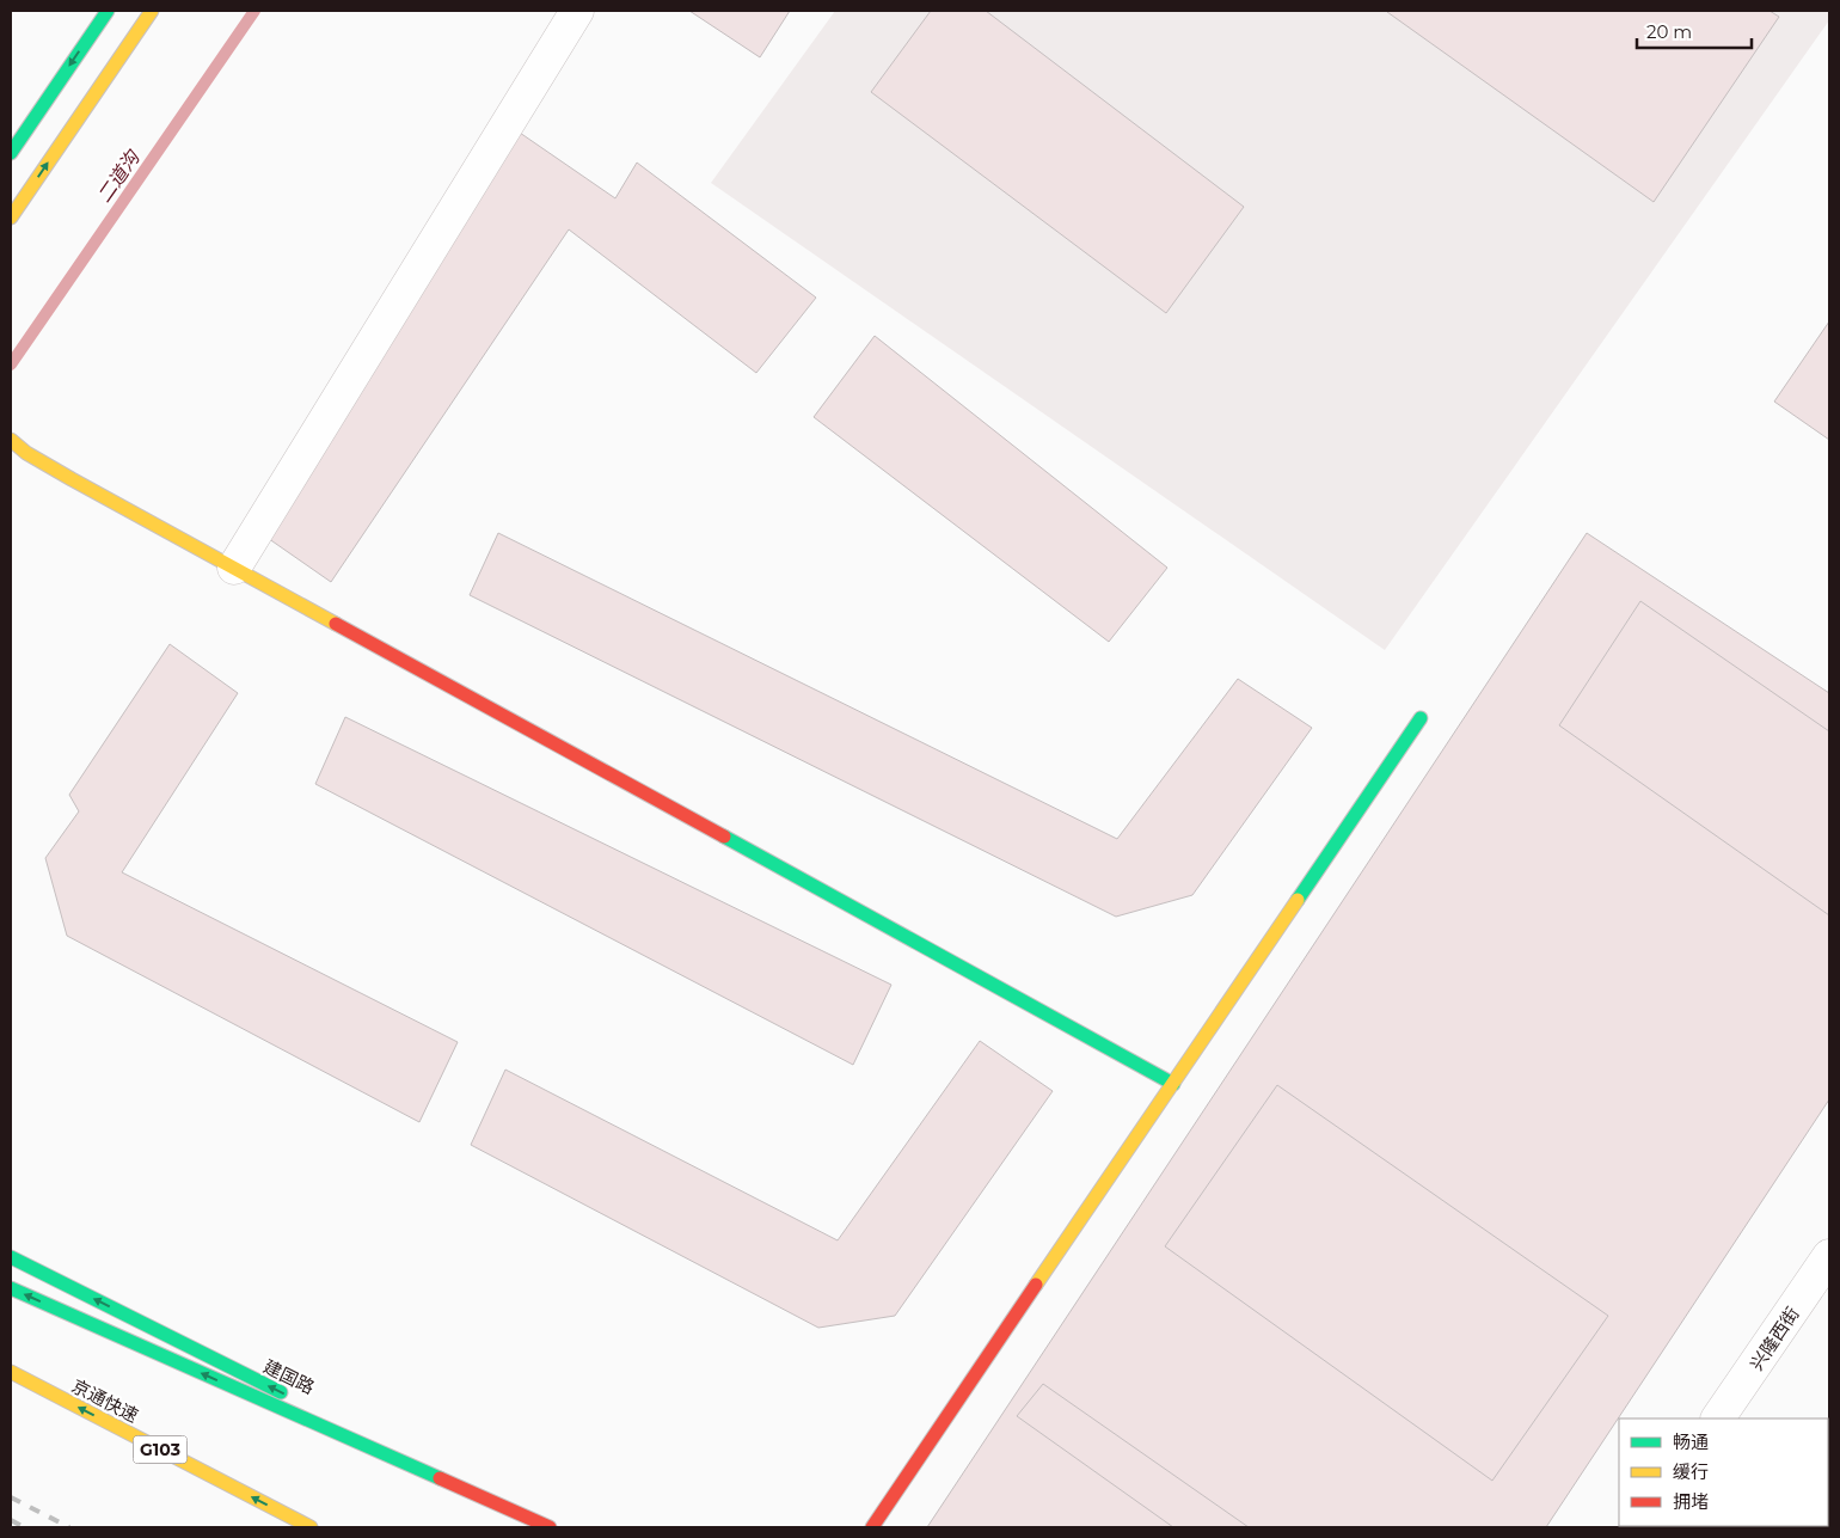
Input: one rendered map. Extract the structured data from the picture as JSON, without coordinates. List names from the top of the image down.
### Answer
{
  "streets": {
    "main road": ["建国路", "京通快速", "G103"],
    "street": ["兴隆西街"]
  },
  "water": ["二道沟"],
  "legend": ["畅通", "缓行", "拥堵"],
  "scale_bar": "20 m"
}
